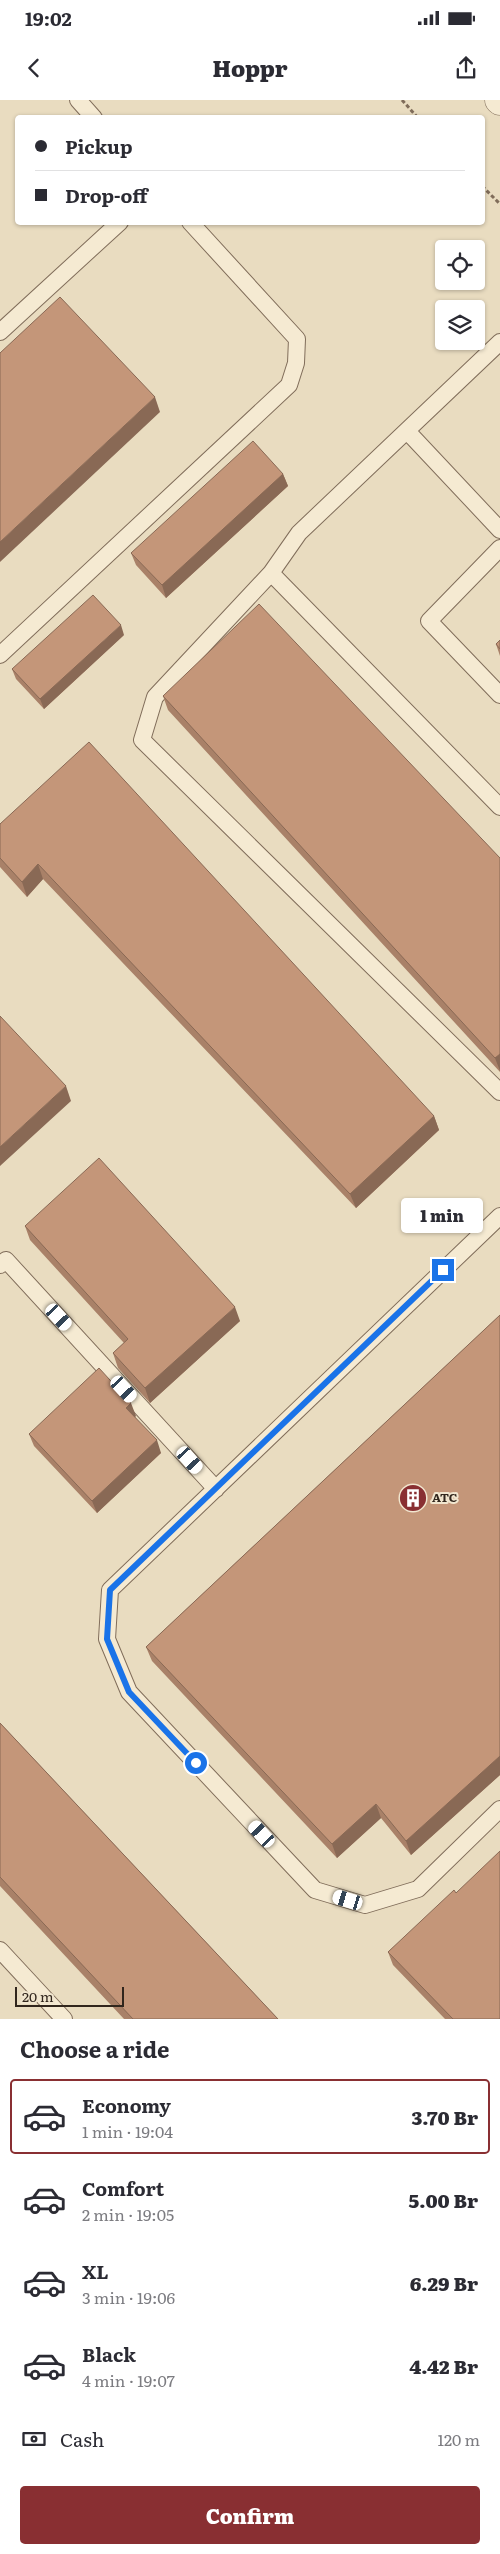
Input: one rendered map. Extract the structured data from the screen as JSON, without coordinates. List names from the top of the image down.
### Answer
{
  "places": {
    "building": ["АТС"]
  },
  "scale_bar": "20 m",
  "page": {
    "status": "19:02",
    "header": "Hoppr",
    "banner": ["Pickup", "Drop-off"],
    "bubble": "1 min",
    "scale": "20 m",
    "heading": "Choose a ride",
    "list": [
      {
        "name": "Economy",
        "note": "1 min · 19:04",
        "value": "3.70 Br"
      },
      {
        "name": "Comfort",
        "note": "2 min · 19:05",
        "value": "5.00 Br"
      },
      {
        "name": "XL",
        "note": "3 min · 19:06",
        "value": "6.29 Br"
      },
      {
        "name": "Black",
        "note": "4 min · 19:07",
        "value": "4.42 Br"
      }
    ],
    "pay": ["Cash", "120 m"],
    "buttons": "Confirm"
  }
}
